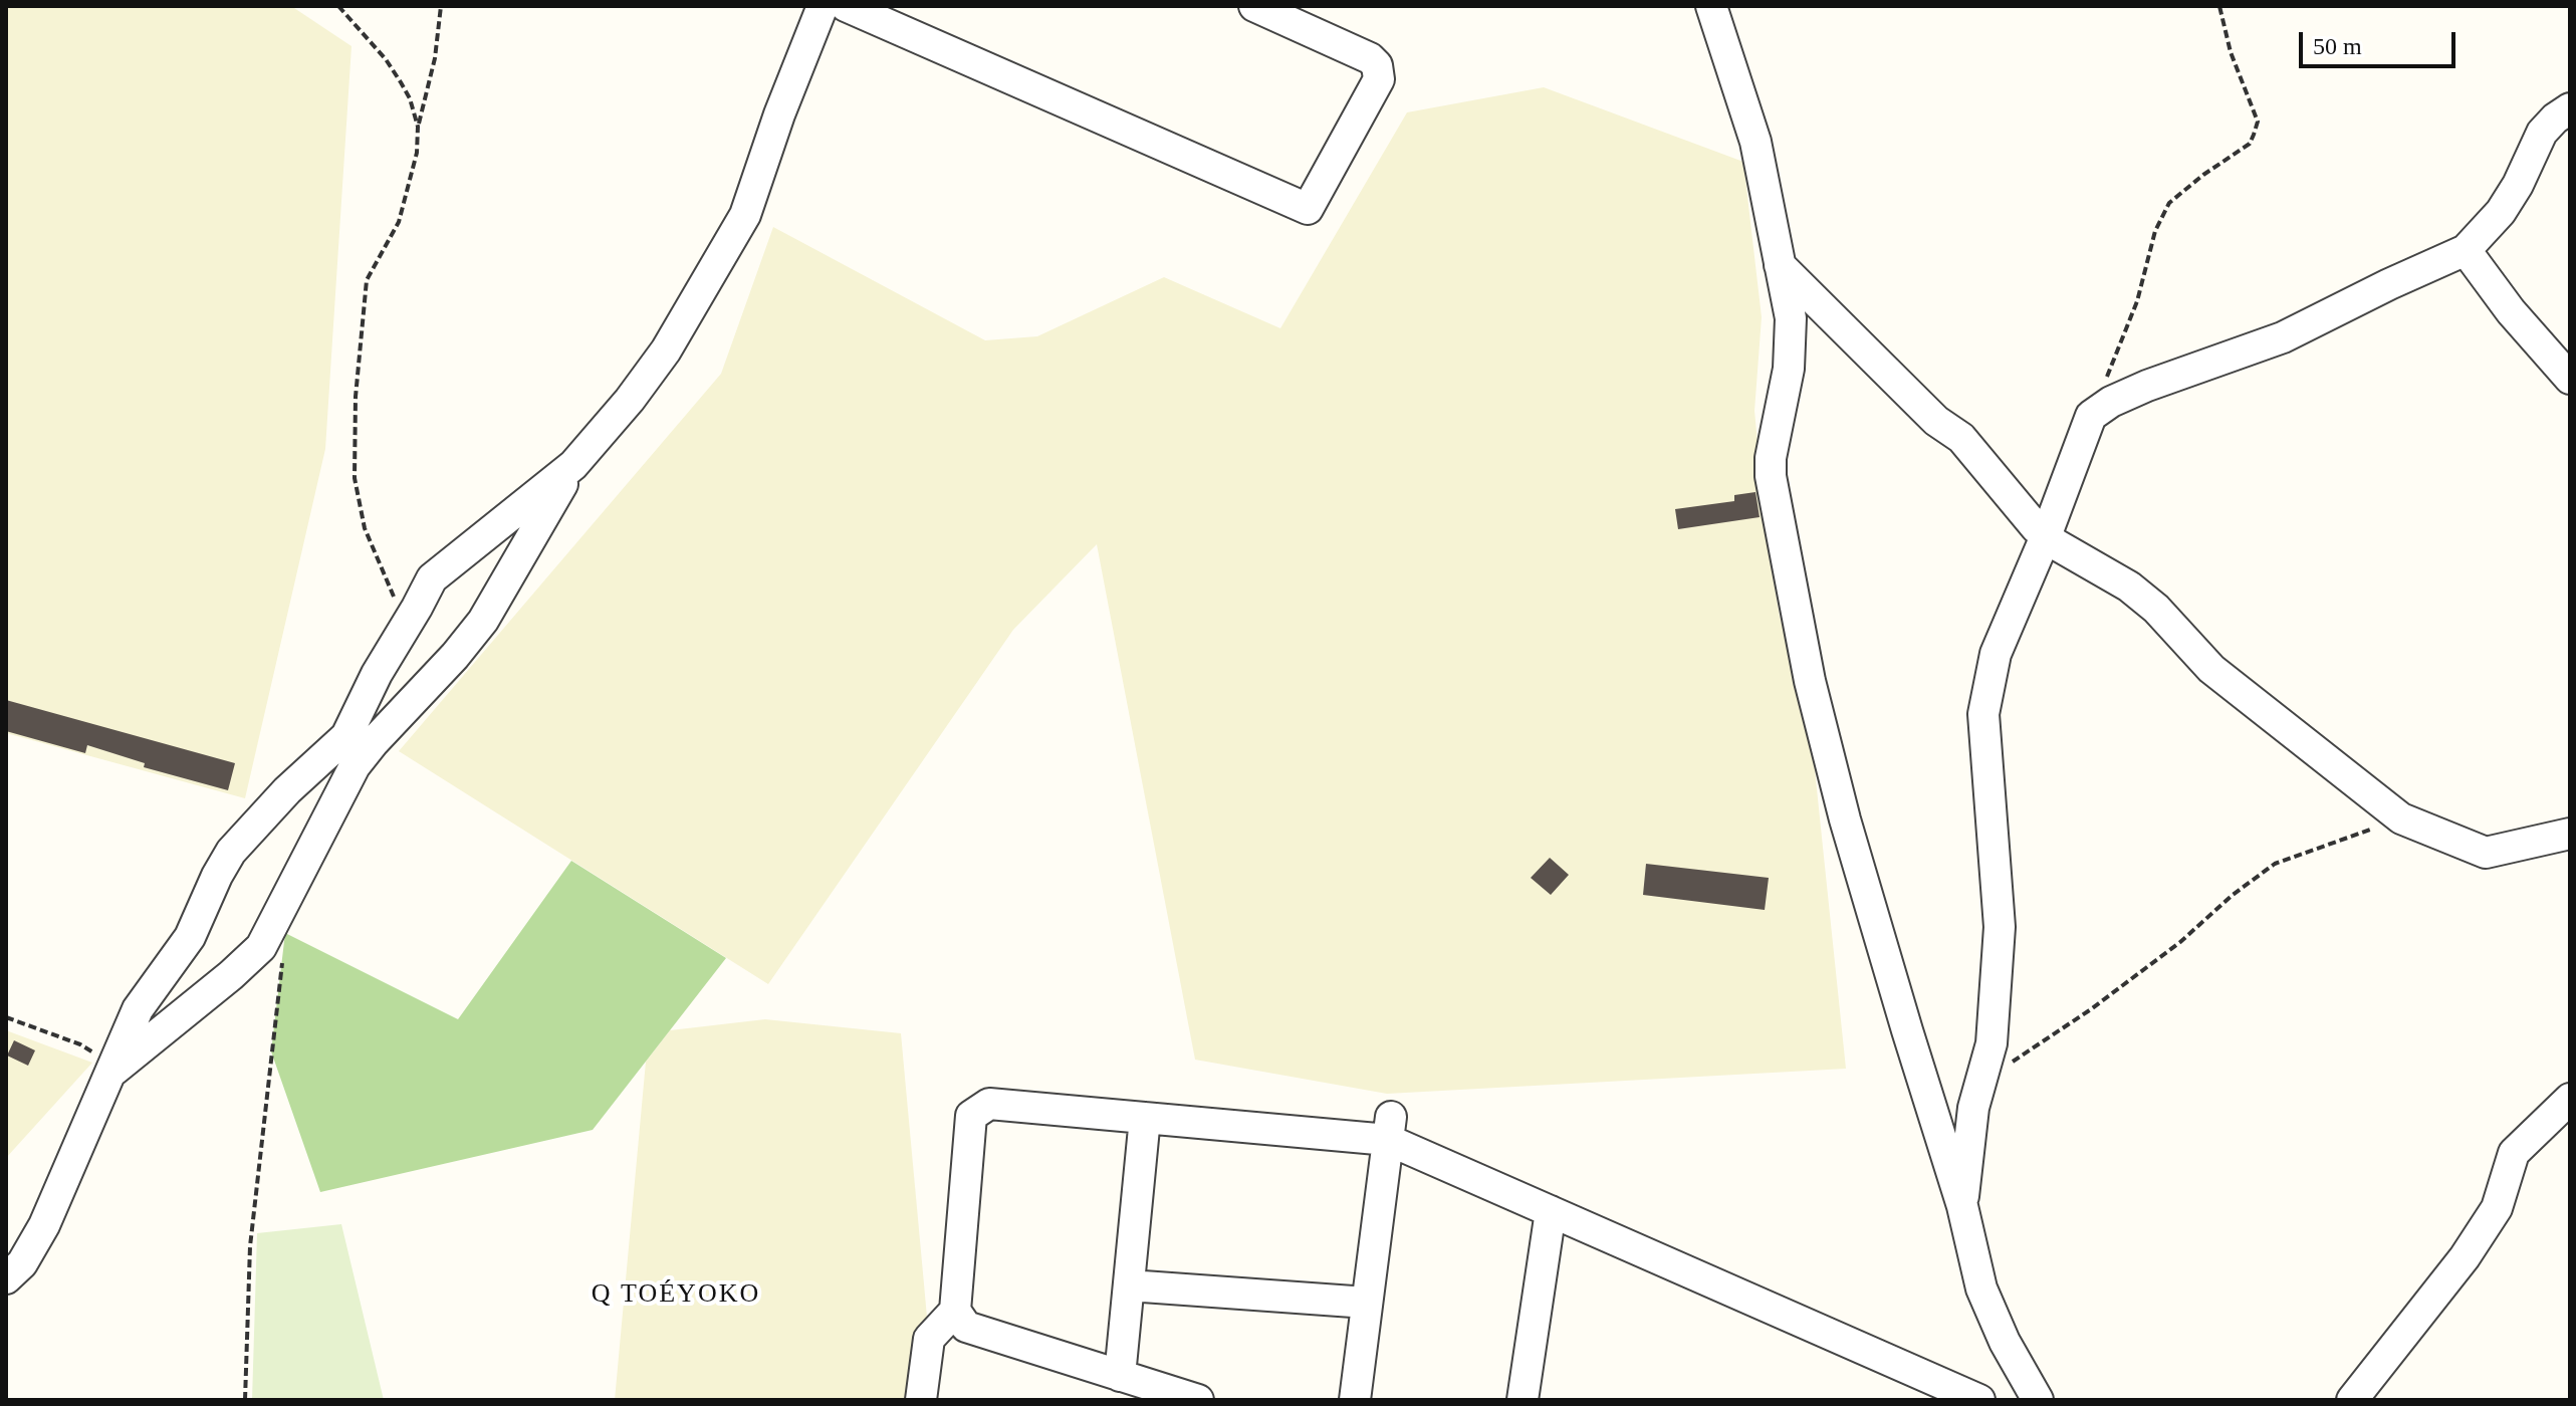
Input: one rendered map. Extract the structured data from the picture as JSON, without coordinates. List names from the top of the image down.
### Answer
{
  "districts": ["Q TOÉYOKO"],
  "scale_bar": "50 m"
}
